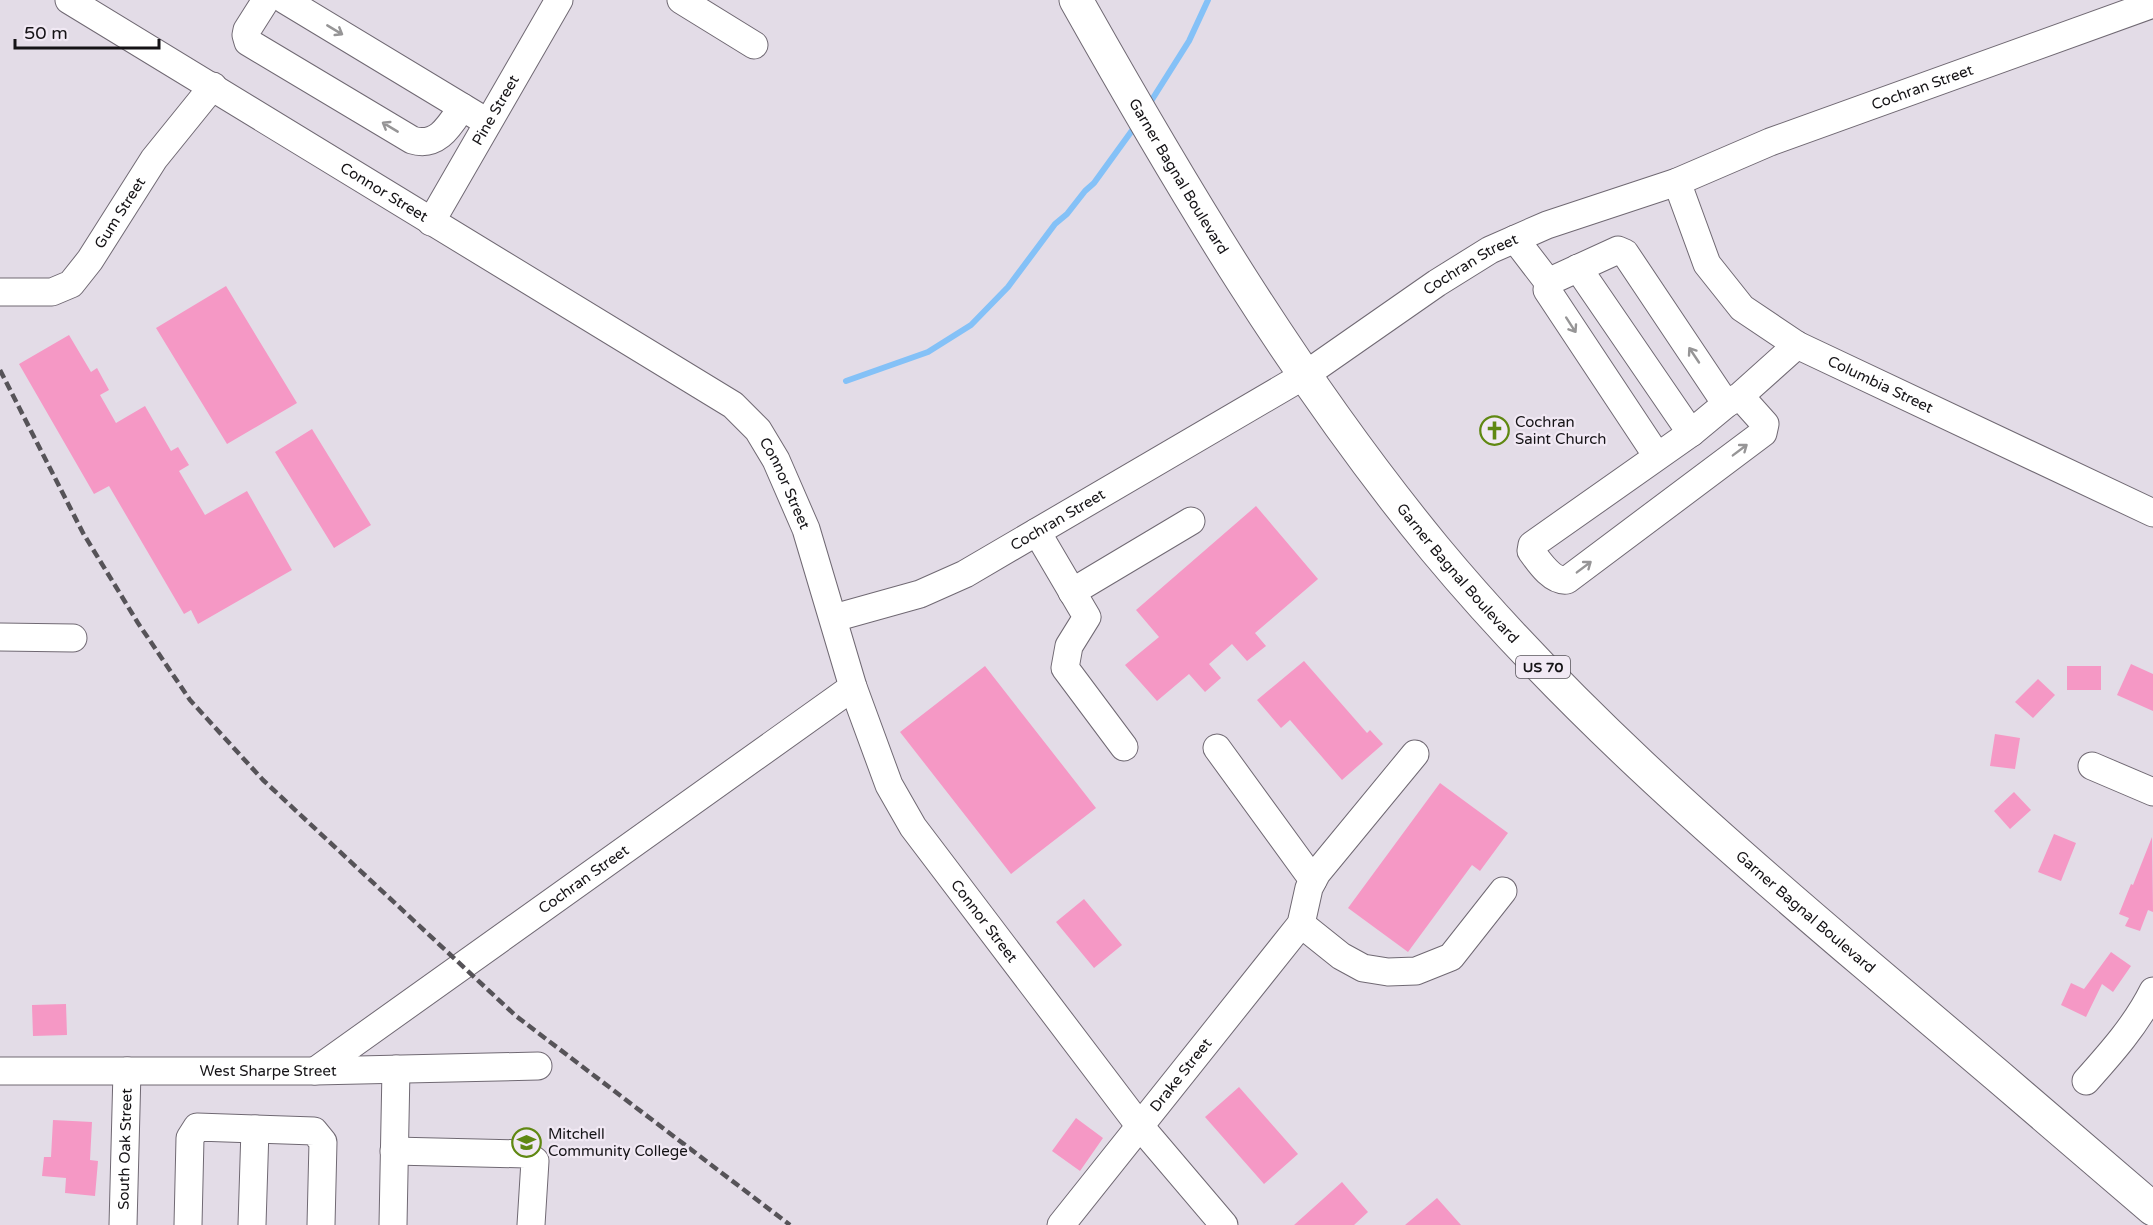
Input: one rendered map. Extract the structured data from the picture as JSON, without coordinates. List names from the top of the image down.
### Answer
{
  "streets": {
    "highway": ["Garner Bagnal Boulevard", "US 70"],
    "street": [
      "Cochran Street",
      "Pine Street",
      "Connor Street",
      "Gum Street",
      "Columbia Street",
      "West Sharpe Street",
      "Drake Street",
      "South Oak Street"
    ]
  },
  "crossings": [
    ["Cochran Street", "Garner Bagnal Boulevard"],
    ["Cochran Street", "Connor Street"],
    ["Cochran Street", "Columbia Street"],
    ["Cochran Street", "West Sharpe Street"],
    ["Pine Street", "Connor Street"],
    ["Connor Street", "Gum Street"],
    ["Connor Street", "Drake Street"],
    ["West Sharpe Street", "South Oak Street"]
  ],
  "places": {
    "church": ["Cochran Saint Church"],
    "school or university": ["Mitchell Community College"]
  },
  "scale_bar": "50 m"
}
